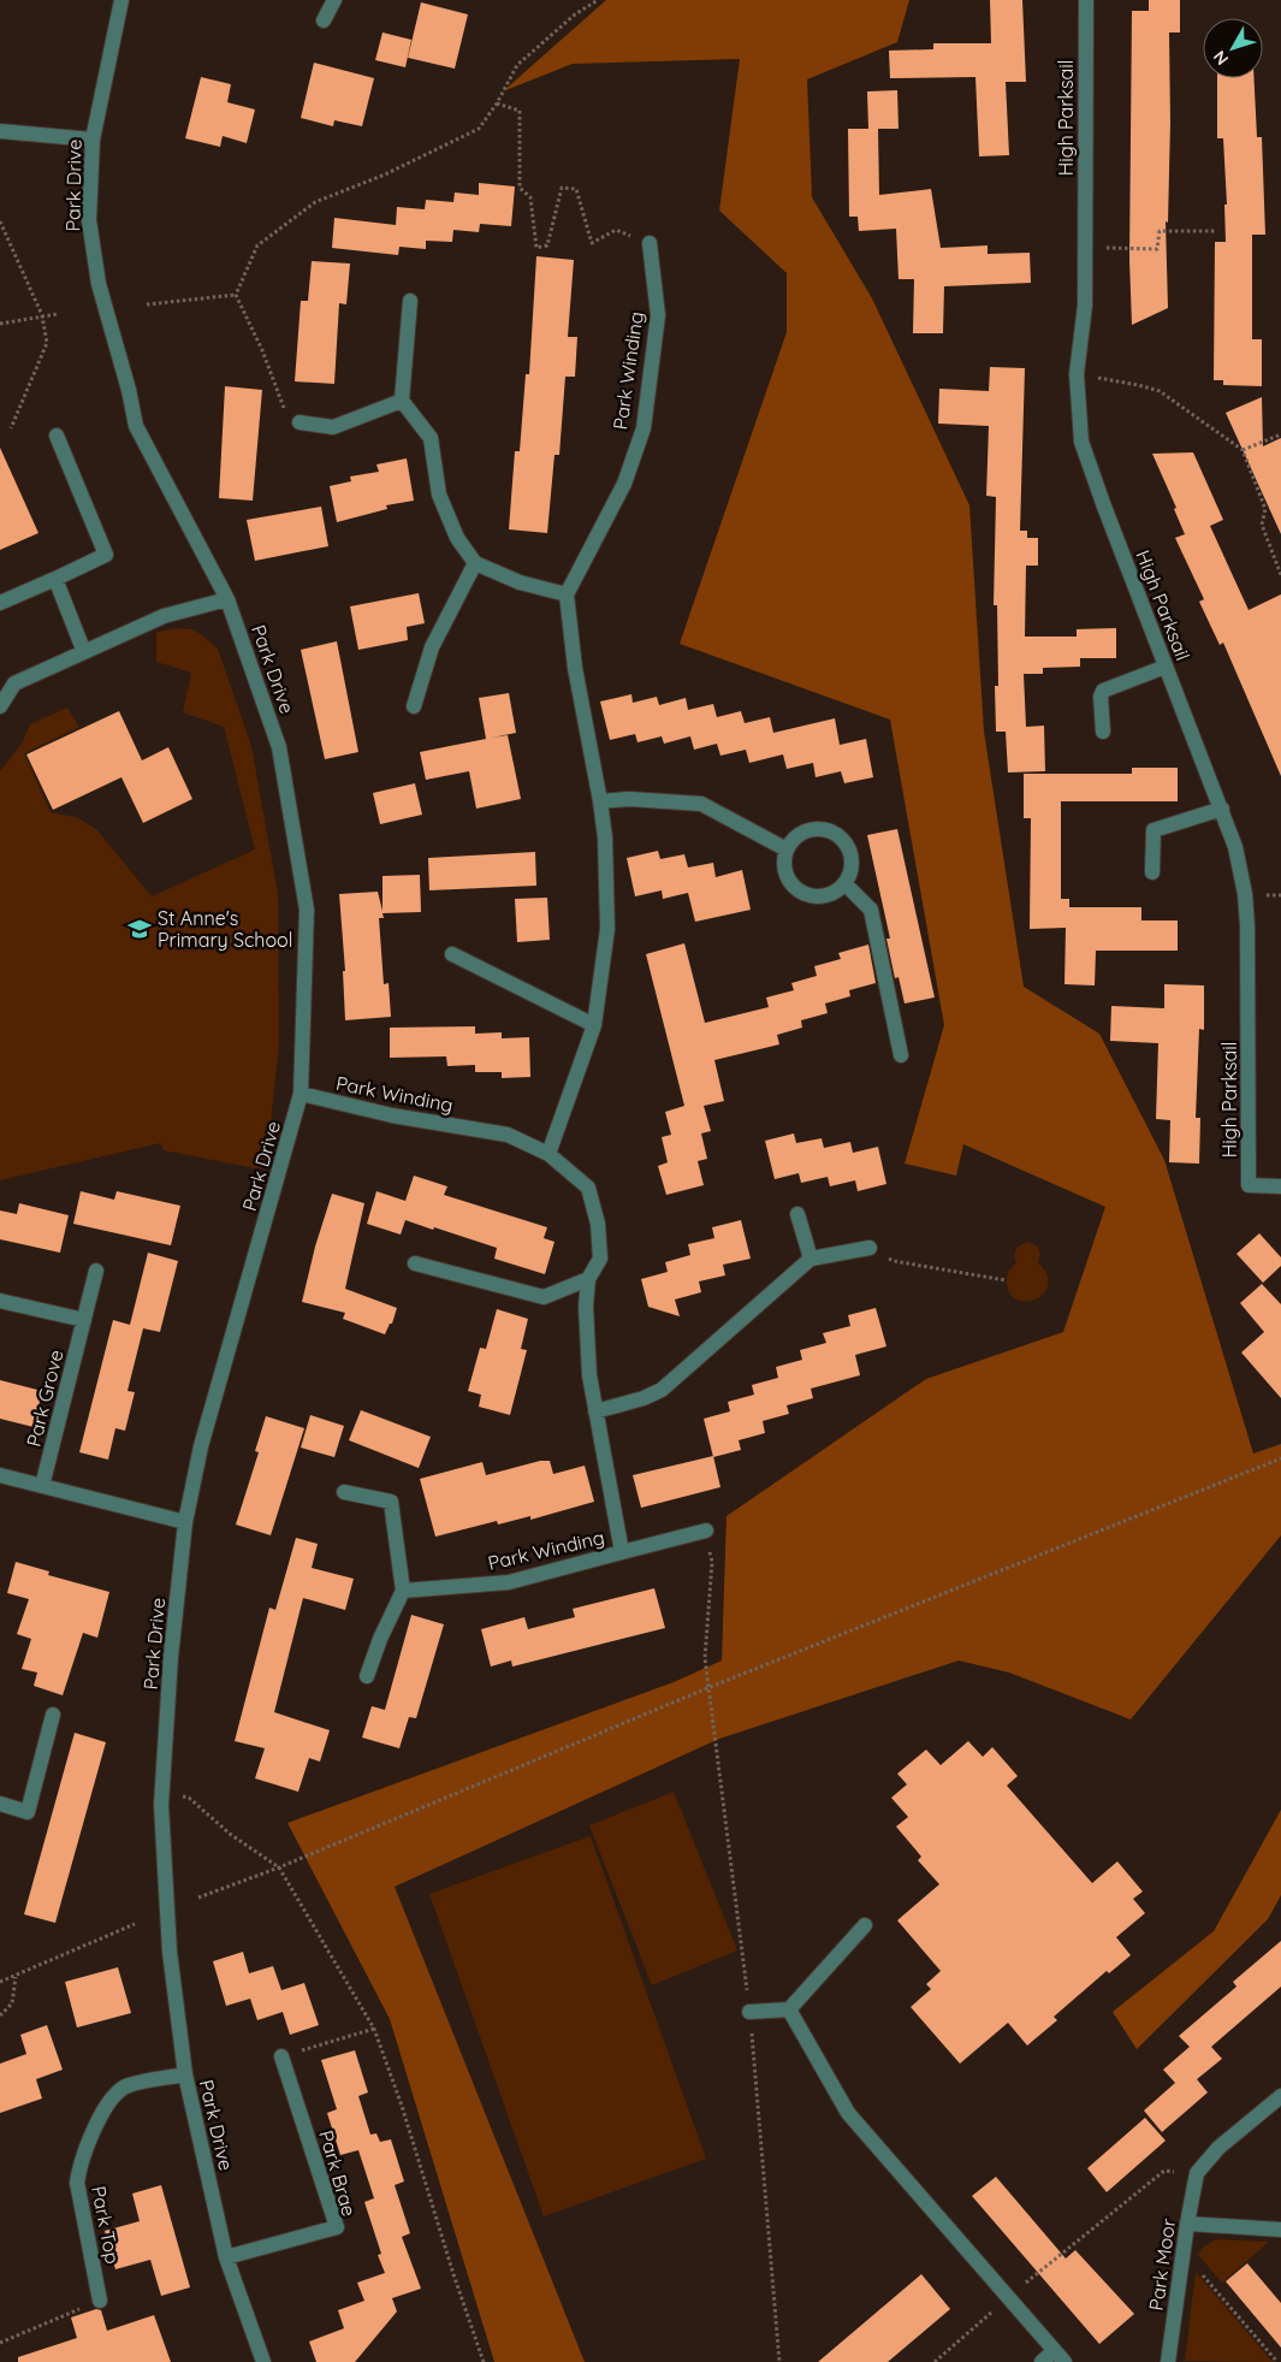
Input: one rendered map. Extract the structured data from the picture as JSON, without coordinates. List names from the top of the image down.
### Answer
{
  "streets": {
    "street": [
      "High Parksail",
      "Park Drive",
      "Park Winding",
      "Park Grove",
      "Park Brae",
      "Park Top",
      "Park Moor"
    ]
  },
  "crossings": [
    ["Park Drive", "Park Winding"],
    ["Park Drive", "Park Brae"],
    ["Park Drive", "Park Top"]
  ],
  "places": {
    "school or university": ["St Anne's Primary School"]
  },
  "north": "bottom left"
}
